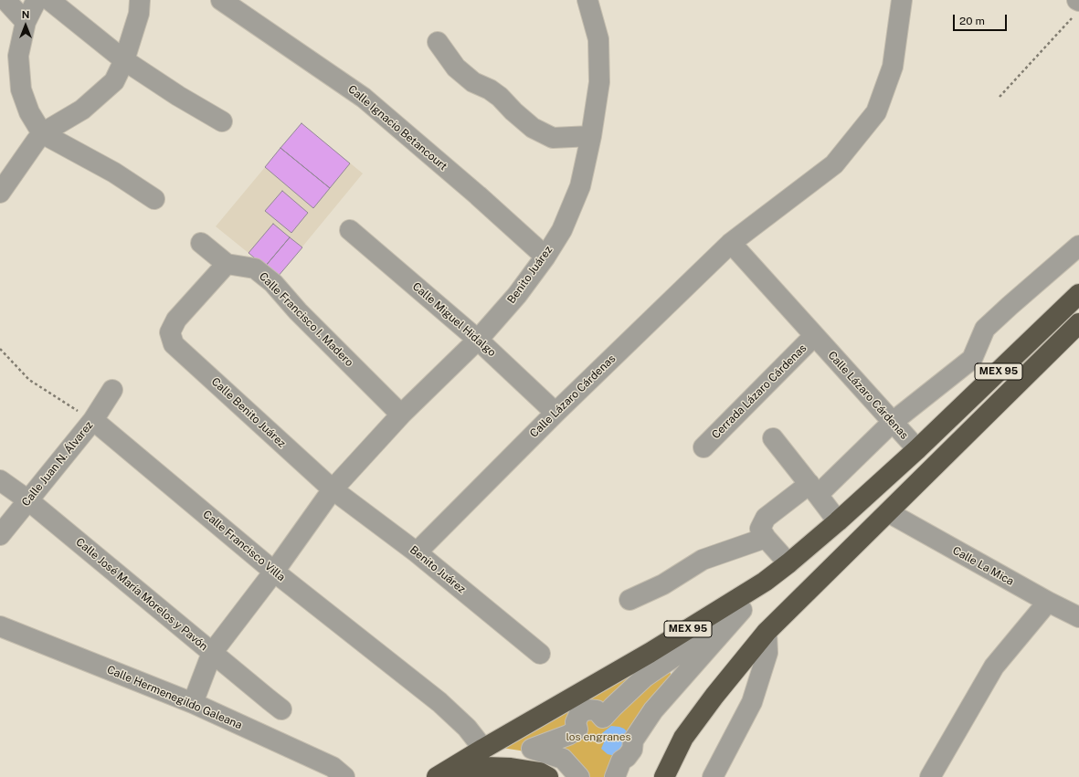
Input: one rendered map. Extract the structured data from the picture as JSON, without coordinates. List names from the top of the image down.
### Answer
{
  "streets": {
    "highway": ["MEX 95"],
    "street": [
      "Calle Ignacio Betancourt",
      "Benito Juárez",
      "Calle Francisco I. Madero",
      "Calle Miguel Hidalgo",
      "Cerrada Lázaro Cárdenas",
      "Calle Lázaro Cárdenas",
      "Calle Benito Juárez",
      "Calle Juan N. Álvarez",
      "Calle Francisco Villa",
      "Calle La Mica",
      "Calle José María Morelos y Pavón",
      "Calle Hermenegildo Galeana"
    ]
  },
  "crossings": [
    ["Calle Ignacio Betancourt", "Benito Juárez"],
    ["Benito Juárez", "Calle Francisco I. Madero"],
    ["Benito Juárez", "Calle Miguel Hidalgo"],
    ["Benito Juárez", "Calle Lázaro Cárdenas"],
    ["Benito Juárez", "Calle Benito Juárez"],
    ["Benito Juárez", "Calle Francisco Villa"],
    ["Benito Juárez", "Calle José María Morelos y Pavón"],
    ["Benito Juárez", "Calle Hermenegildo Galeana"],
    ["Calle Francisco I. Madero", "Calle Benito Juárez"],
    ["Calle Miguel Hidalgo", "Calle Lázaro Cárdenas"],
    ["MEX 95", "Calle Lázaro Cárdenas"],
    ["MEX 95", "Calle Francisco Villa"],
    ["MEX 95", "Calle La Mica"],
    ["Cerrada Lázaro Cárdenas", "Calle Lázaro Cárdenas"],
    ["Calle Juan N. Álvarez", "Calle Francisco Villa"],
    ["Calle Juan N. Álvarez", "Calle José María Morelos y Pavón"]
  ],
  "parks": ["los engranes"],
  "scale_bar": "20 m",
  "north": "top"
}
